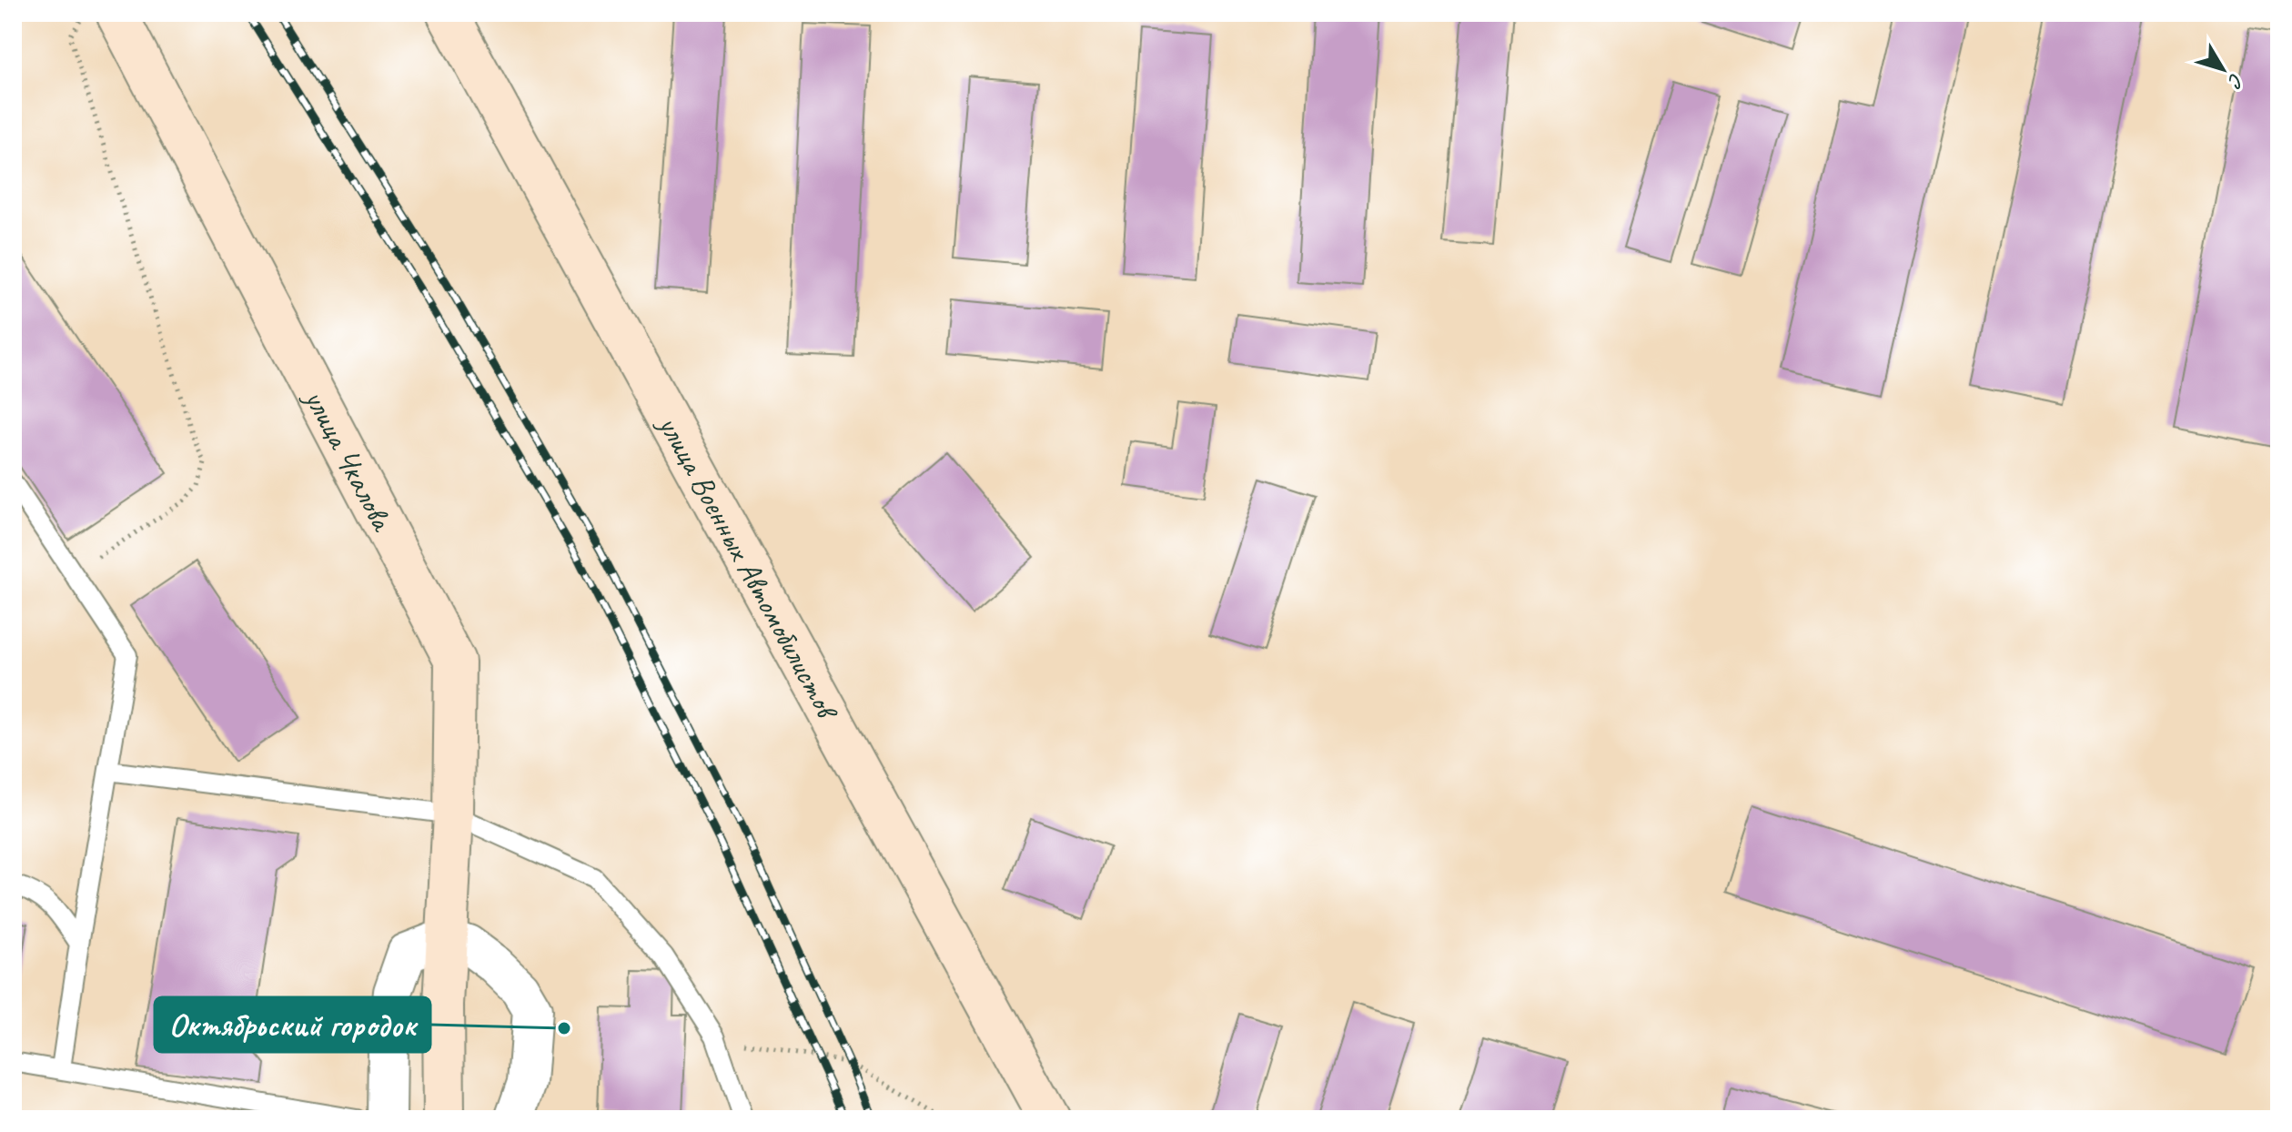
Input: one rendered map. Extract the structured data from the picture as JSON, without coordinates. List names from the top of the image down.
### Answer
{
  "streets": {
    "street": ["улица Чкалова", "улица Военных Автомобилистов"]
  },
  "places": ["Октябрьский городок"],
  "north": "bottom right"
}
